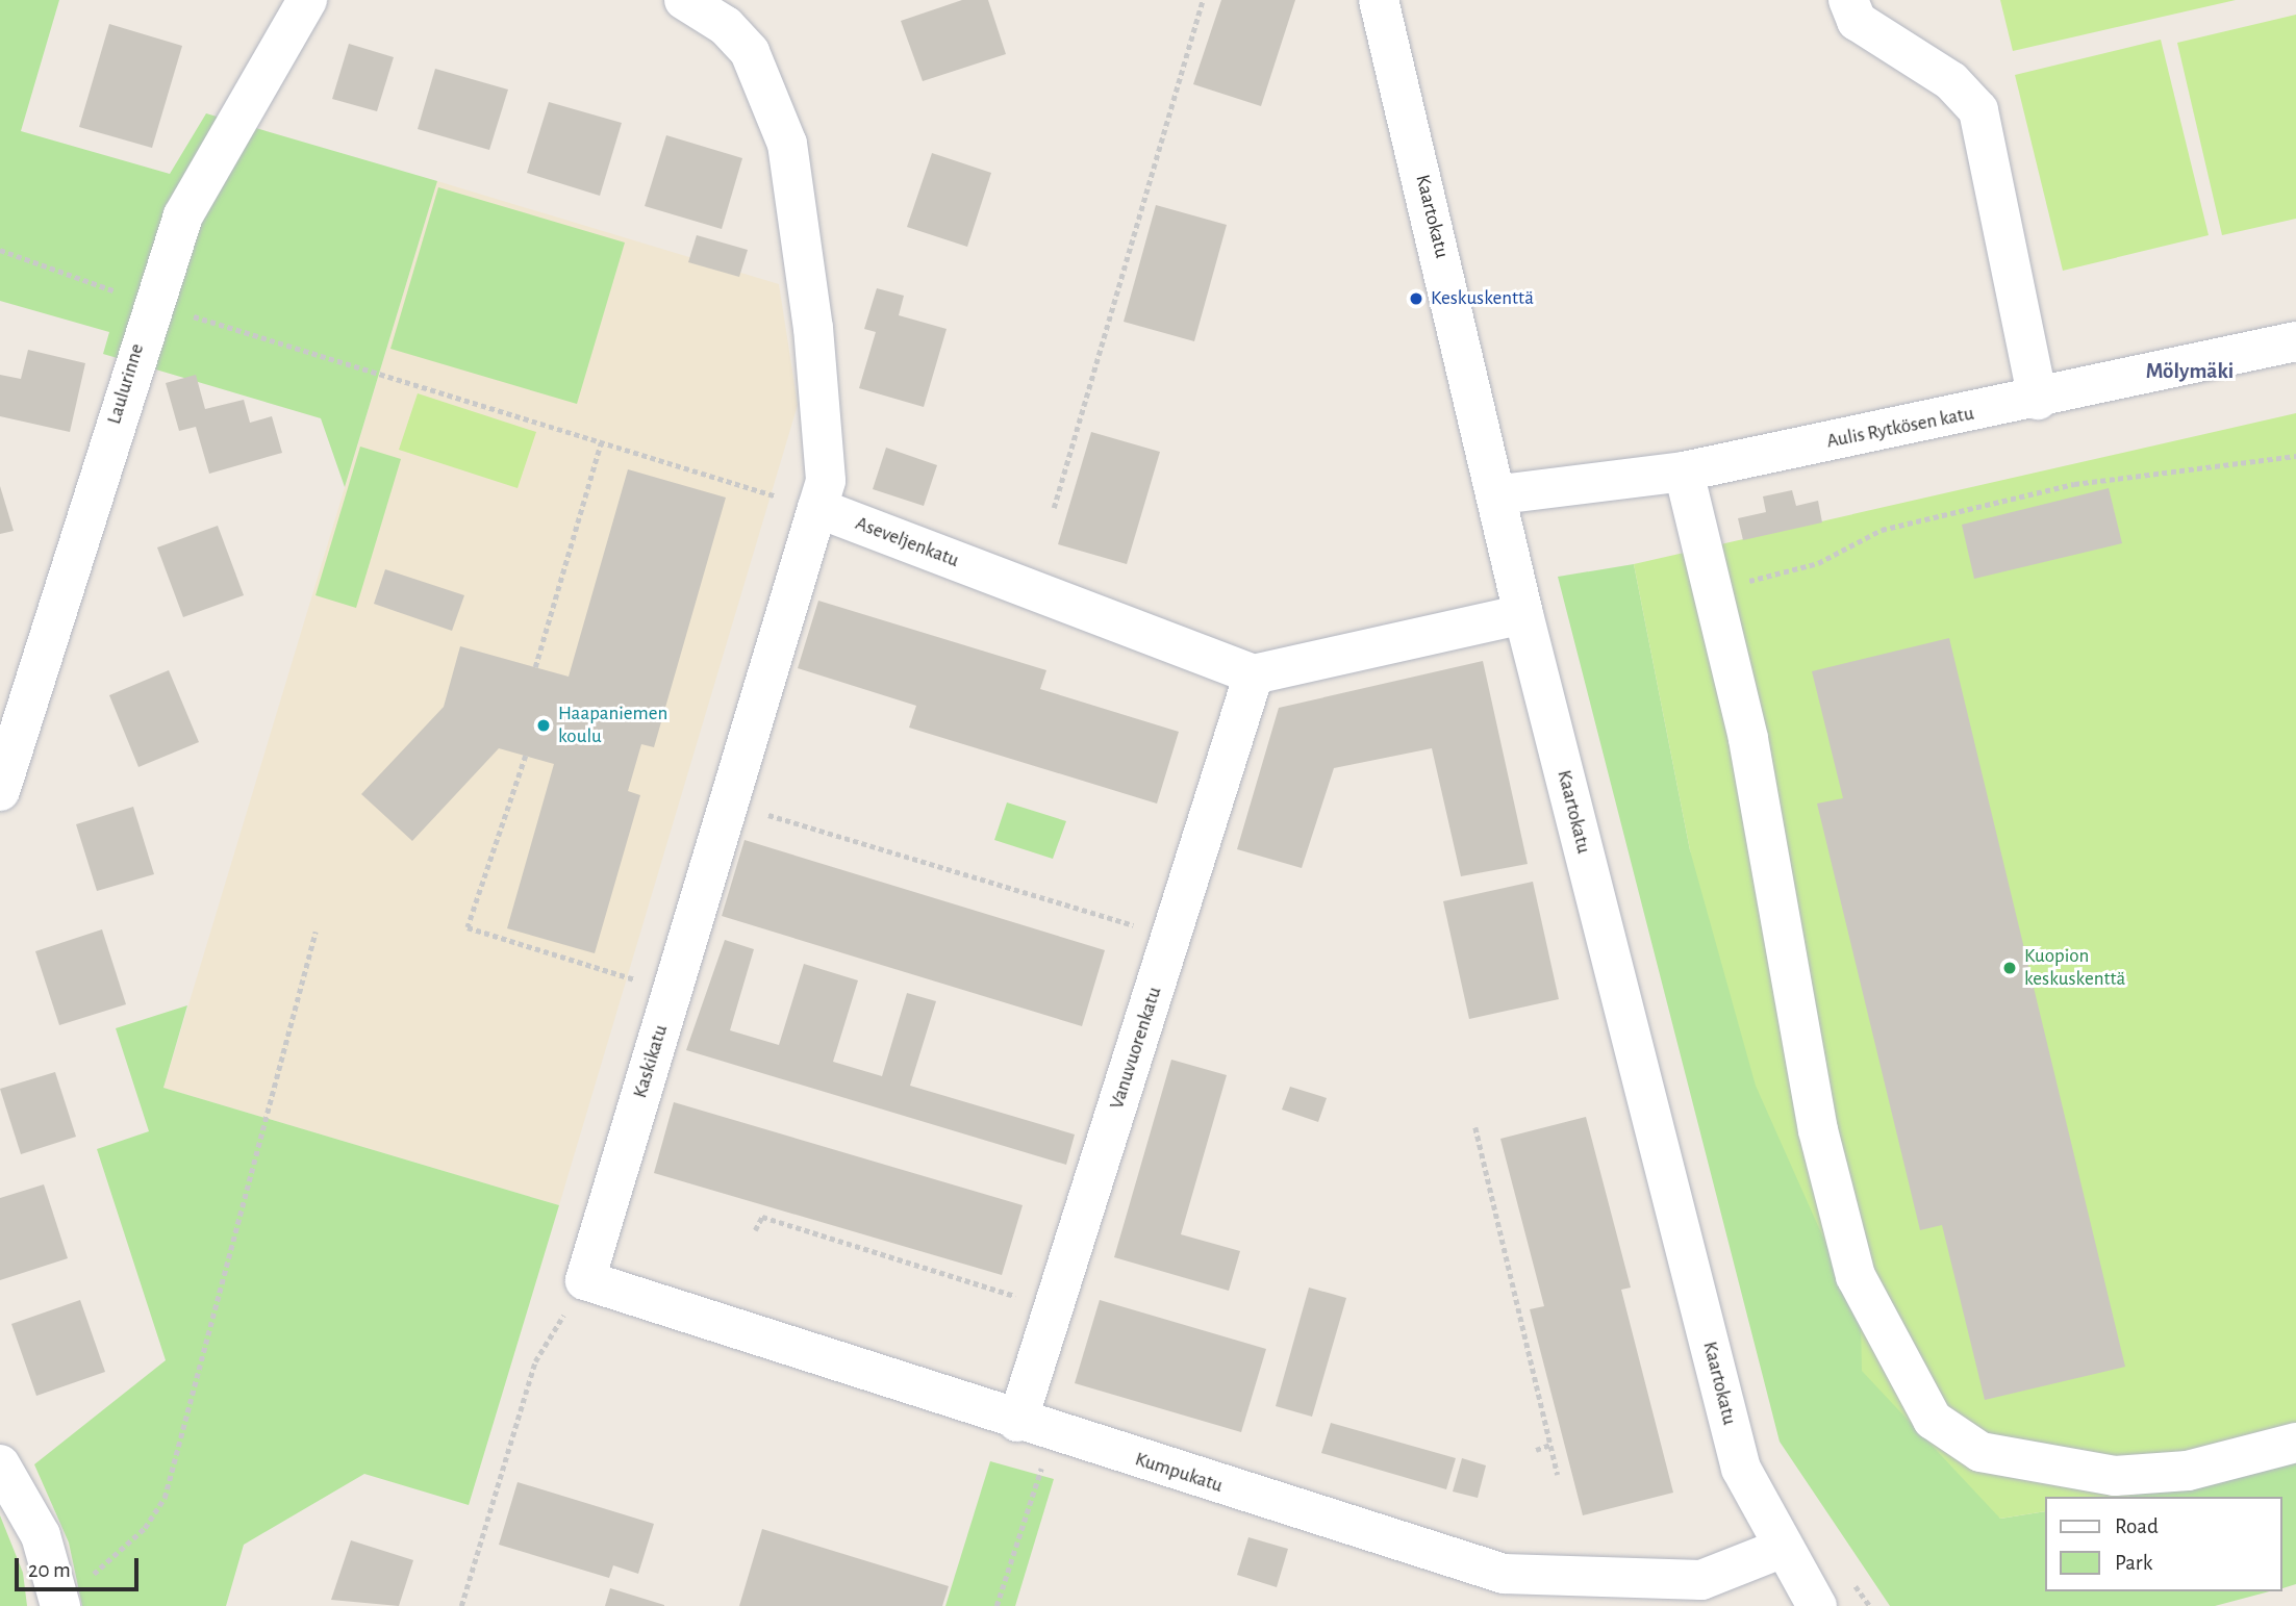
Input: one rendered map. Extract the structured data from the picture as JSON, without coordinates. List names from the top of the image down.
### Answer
{
  "streets": {
    "street": [
      "Kaartokatu",
      "Laulurinne",
      "Aulis Rytkösen katu",
      "Aseveljenkatu",
      "Vanuvuorenkatu",
      "Kaskikatu",
      "Kumpukatu"
    ]
  },
  "crossings": [
    ["Kaartokatu", "Aulis Rytkösen katu"],
    ["Kaartokatu", "Kumpukatu"],
    ["Aseveljenkatu", "Vanuvuorenkatu"],
    ["Aseveljenkatu", "Kaskikatu"],
    ["Vanuvuorenkatu", "Kumpukatu"],
    ["Kaskikatu", "Kumpukatu"]
  ],
  "districts": ["Mölymäki"],
  "places": ["Keskuskenttä", "Haapaniemen koulu", "Kuopion keskuskenttä"],
  "legend": ["Road", "Park"],
  "scale_bar": "20 m"
}
